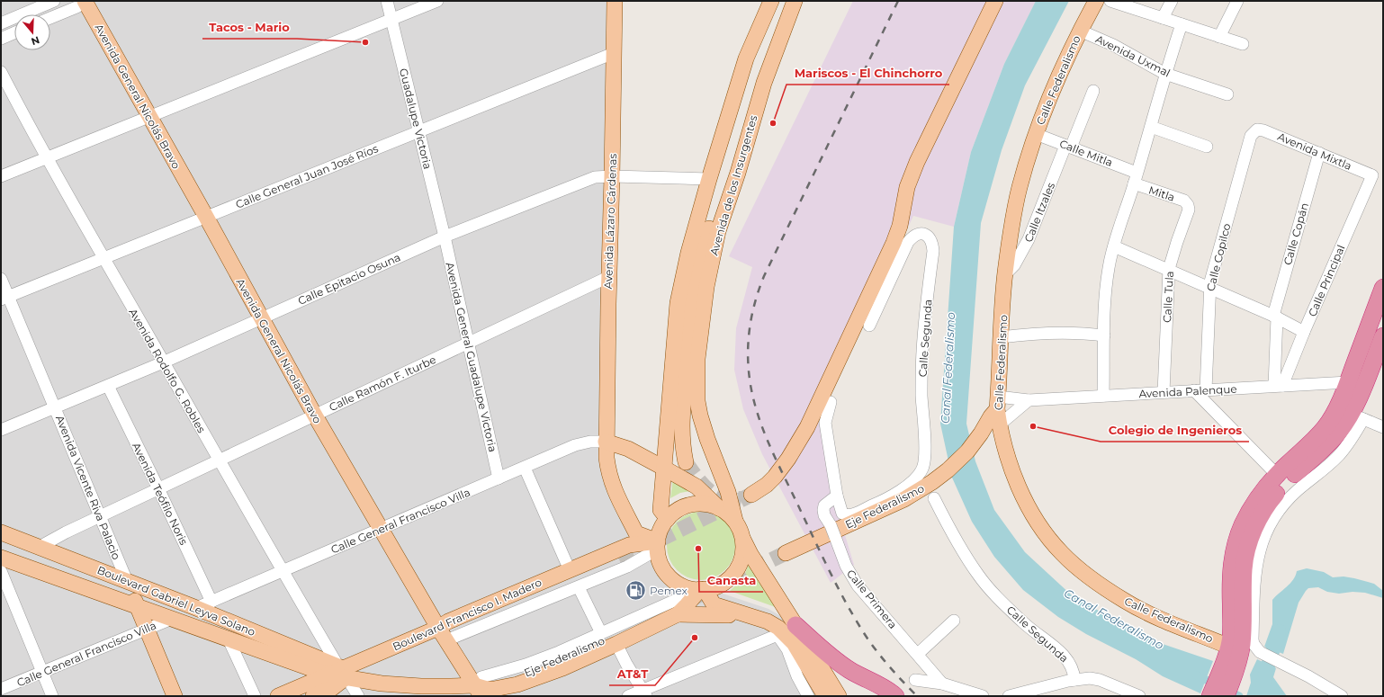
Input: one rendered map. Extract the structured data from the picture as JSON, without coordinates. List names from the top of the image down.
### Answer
{
  "streets": {
    "main road": [
      "Calle Federalismo",
      "Avenida General Nicolás Bravo",
      "Avenida de los Insurgentes",
      "Avenida Lázaro Cárdenas",
      "Avenida Vicente Riva Palacio",
      "Eje Federalismo",
      "Boulevard Gabriel Leyva Solano",
      "Boulevard Francisco I. Madero"
    ],
    "street": [
      "Avenida Uxmal",
      "Guadalupe Victoria",
      "Avenida Mixtla",
      "Calle Mitla",
      "Calle General Juan José Ríos",
      "Mitla",
      "Calle Itzales",
      "Calle Copán",
      "Calle Copilco",
      "Calle Epitacio Osuna",
      "Calle Principal",
      "Calle Tula",
      "Calle Segunda",
      "Avenida General Guadalupe Victoria",
      "Avenida Rodolfo G. Robles",
      "Calle Ramón F. Iturbe",
      "Avenida Palenque",
      "Avenida Teófilo Noris",
      "Calle General Francisco Villa",
      "Calle Primera"
    ]
  },
  "crossings": [
    ["Avenida Uxmal", "Calle Federalismo"],
    ["Calle Federalismo", "Calle Mitla"],
    ["Calle Federalismo", "Calle Itzales"],
    ["Calle Federalismo", "Avenida Palenque"],
    ["Calle Federalismo", "Eje Federalismo"],
    ["Avenida General Nicolás Bravo", "Calle General Juan José Ríos"],
    ["Avenida General Nicolás Bravo", "Calle Epitacio Osuna"],
    ["Avenida General Nicolás Bravo", "Calle Ramón F. Iturbe"],
    ["Avenida General Nicolás Bravo", "Eje Federalismo"],
    ["Avenida General Nicolás Bravo", "Calle General Francisco Villa"],
    ["Avenida General Nicolás Bravo", "Boulevard Gabriel Leyva Solano"],
    ["Avenida General Nicolás Bravo", "Boulevard Francisco I. Madero"],
    ["Guadalupe Victoria", "Calle General Juan José Ríos"],
    ["Guadalupe Victoria", "Calle Epitacio Osuna"],
    ["Guadalupe Victoria", "Avenida General Guadalupe Victoria"],
    ["Avenida Mixtla", "Calle Copán"],
    ["Avenida Mixtla", "Calle Copilco"],
    ["Avenida Mixtla", "Calle Principal"],
    ["Calle Mitla", "Calle Itzales"],
    ["Calle General Juan José Ríos", "Avenida Lázaro Cárdenas"],
    ["Calle General Juan José Ríos", "Avenida Rodolfo G. Robles"],
    ["Calle General Juan José Ríos", "Avenida Vicente Riva Palacio"],
    ["Avenida de los Insurgentes", "Avenida Lázaro Cárdenas"],
    ["Avenida de los Insurgentes", "Boulevard Gabriel Leyva Solano"],
    ["Avenida de los Insurgentes", "Boulevard Francisco I. Madero"],
    ["Mitla", "Calle Tula"],
    ["Avenida Lázaro Cárdenas", "Calle Epitacio Osuna"],
    ["Avenida Lázaro Cárdenas", "Calle Ramón F. Iturbe"],
    ["Avenida Lázaro Cárdenas", "Calle General Francisco Villa"],
    ["Avenida Lázaro Cárdenas", "Boulevard Gabriel Leyva Solano"],
    ["Avenida Lázaro Cárdenas", "Boulevard Francisco I. Madero"],
    ["Calle Copán", "Calle Principal"],
    ["Calle Copán", "Avenida Palenque"],
    ["Calle Copilco", "Avenida Palenque"],
    ["Calle Epitacio Osuna", "Avenida General Guadalupe Victoria"],
    ["Calle Epitacio Osuna", "Avenida Rodolfo G. Robles"],
    ["Calle Epitacio Osuna", "Avenida Vicente Riva Palacio"],
    ["Calle Epitacio Osuna", "Avenida Teófilo Noris"],
    ["Calle Principal", "Avenida Palenque"],
    ["Calle Tula", "Avenida Palenque"],
    ["Calle Segunda", "Calle Primera"],
    ["Avenida General Guadalupe Victoria", "Calle Ramón F. Iturbe"],
    ["Avenida General Guadalupe Victoria", "Calle General Francisco Villa"],
    ["Avenida Rodolfo G. Robles", "Calle Ramón F. Iturbe"],
    ["Avenida Rodolfo G. Robles", "Calle General Francisco Villa"],
    ["Avenida Rodolfo G. Robles", "Boulevard Gabriel Leyva Solano"],
    ["Avenida Rodolfo G. Robles", "Boulevard Francisco I. Madero"],
    ["Calle Ramón F. Iturbe", "Avenida Vicente Riva Palacio"],
    ["Calle Ramón F. Iturbe", "Avenida Teófilo Noris"],
    ["Calle Ramón F. Iturbe", "Boulevard Gabriel Leyva Solano"],
    ["Avenida Palenque", "Eje Federalismo"],
    ["Avenida Vicente Riva Palacio", "Calle General Francisco Villa"],
    ["Avenida Vicente Riva Palacio", "Boulevard Gabriel Leyva Solano"],
    ["Avenida Teófilo Noris", "Calle General Francisco Villa"],
    ["Eje Federalismo", "Boulevard Gabriel Leyva Solano"],
    ["Calle General Francisco Villa", "Boulevard Gabriel Leyva Solano"],
    ["Boulevard Gabriel Leyva Solano", "Boulevard Francisco I. Madero"]
  ],
  "water": ["Canal Federalismo"],
  "places": {
    "other": [
      "Tacos - Mario",
      "Mariscos - El Chinchorro",
      "Colegio de Ingenieros",
      "Canasta",
      "AT&T"
    ],
    "fuel station": ["Pemex"]
  },
  "north": "bottom"
}
